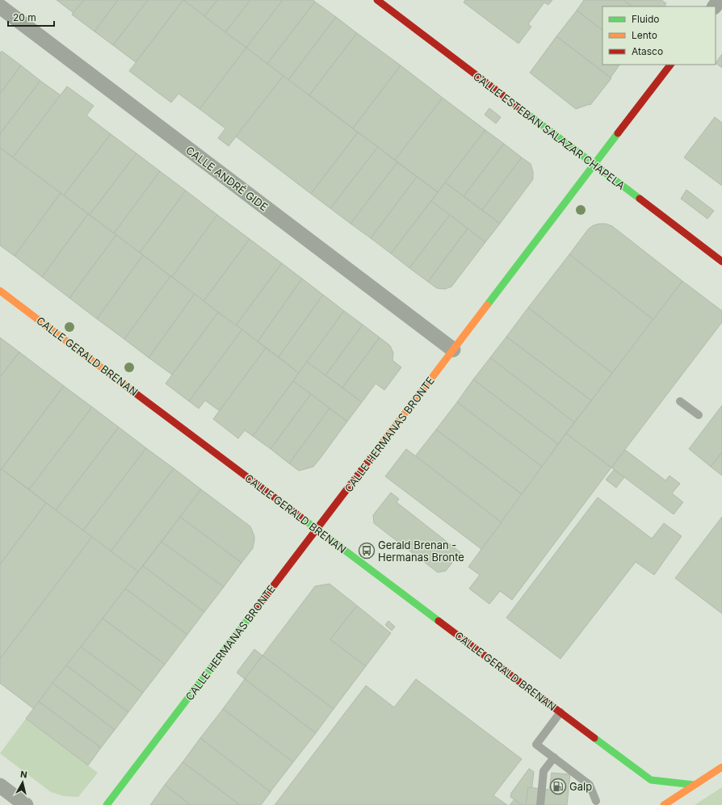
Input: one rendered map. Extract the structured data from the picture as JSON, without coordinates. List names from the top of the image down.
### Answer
{
  "streets": {
    "street": [
      "CALLE ESTEBAN SALAZAR CHAPELA",
      "CALLE ANDRÉ GIDE",
      "CALLE GERALD BRENAN",
      "CALLE HERMANAS BRONTE"
    ]
  },
  "crossings": [
    ["CALLE ESTEBAN SALAZAR CHAPELA", "CALLE HERMANAS BRONTE"],
    ["CALLE ANDRÉ GIDE", "CALLE HERMANAS BRONTE"],
    ["CALLE GERALD BRENAN", "CALLE HERMANAS BRONTE"]
  ],
  "places": {
    "bus stop": ["Gerald Brenan - Hermanas Bronte"],
    "fuel station": ["Galp"]
  },
  "legend": ["Fluido", "Lento", "Atasco"],
  "scale_bar": "20 m",
  "north": "top"
}
